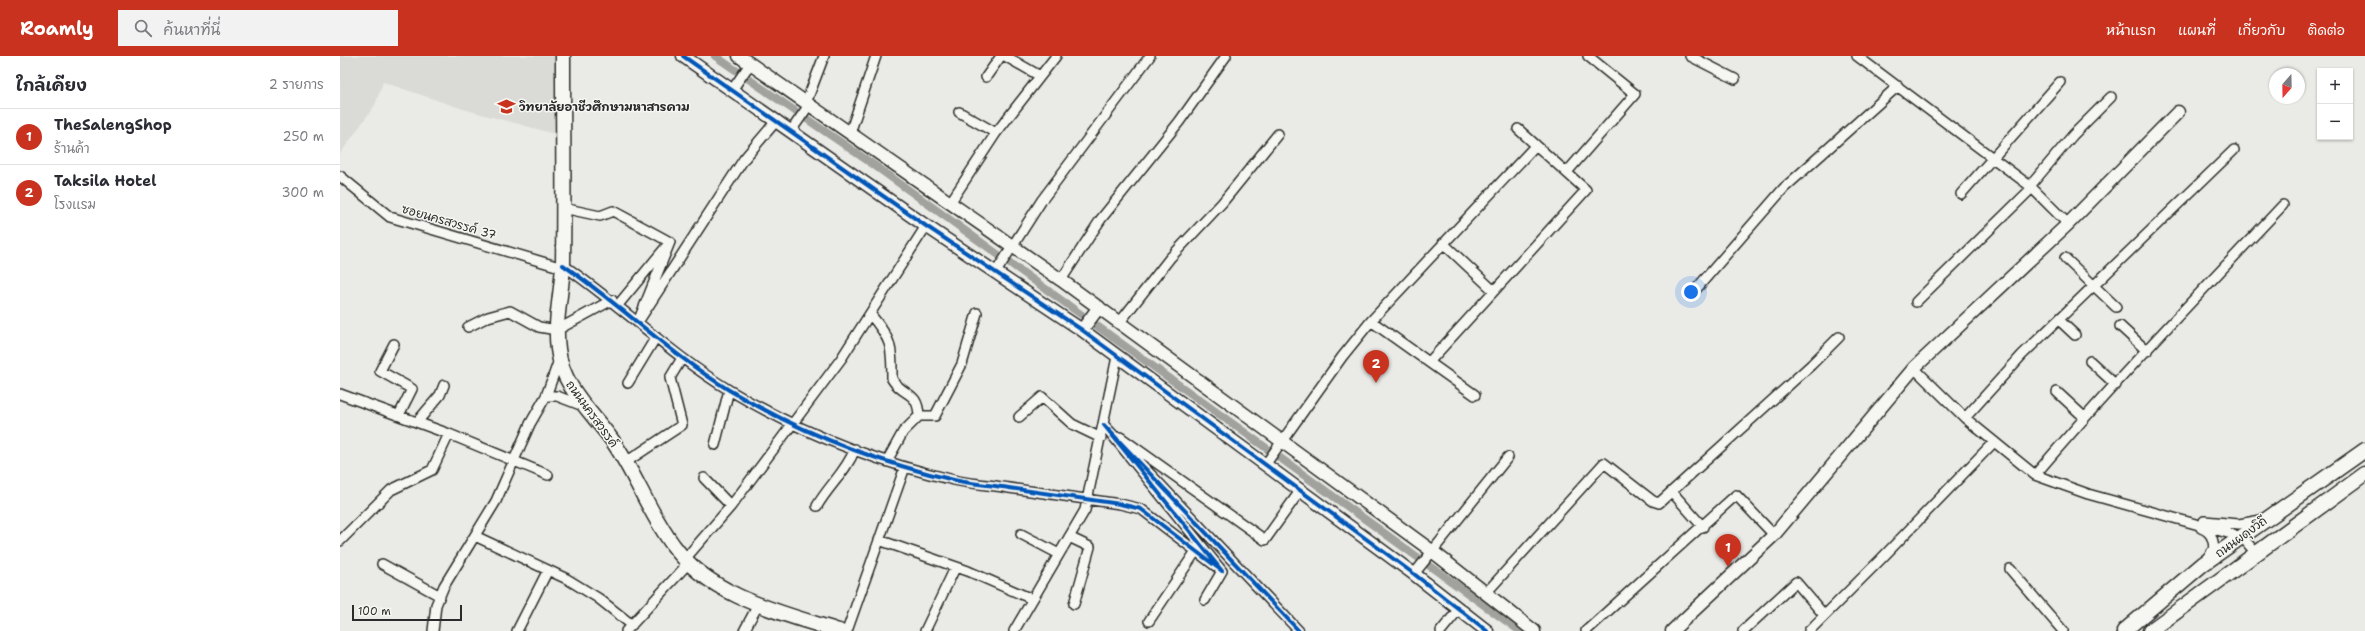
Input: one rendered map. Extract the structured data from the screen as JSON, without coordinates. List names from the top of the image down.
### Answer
{
  "streets": {
    "main road": ["ถนนนครสวรรค์", "ถนนผดุงวิถี"],
    "street": ["ซอยนครสวรรค์ 37"]
  },
  "crossings": [
    ["ซอยนครสวรรค์ 37", "ถนนนครสวรรค์"]
  ],
  "places": {
    "school or university": ["วิทยาลัยอาชีวศึกษามหาสารคาม"]
  },
  "scale_bar": "100 m",
  "north": "bottom",
  "page": {
    "header": "Roamly",
    "search": "ค้นหาที่นี่",
    "nav": [
      "หน้าแรก",
      "แผนที่",
      "เกี่ยวกับ",
      "ติดต่อ"
    ],
    "heading": ["ใกล้เคียง", "2 รายการ"],
    "map_buttons": ["+", "−"],
    "list": [
      {
        "mark": "1",
        "name": "TheSalengShop",
        "note": "ร้านค้า",
        "value": "250 m"
      },
      {
        "mark": "2",
        "name": "Taksila Hotel",
        "note": "โรงแรม",
        "value": "300 m"
      }
    ],
    "pins": ["2", "1"],
    "scale": "100 m"
  }
}
